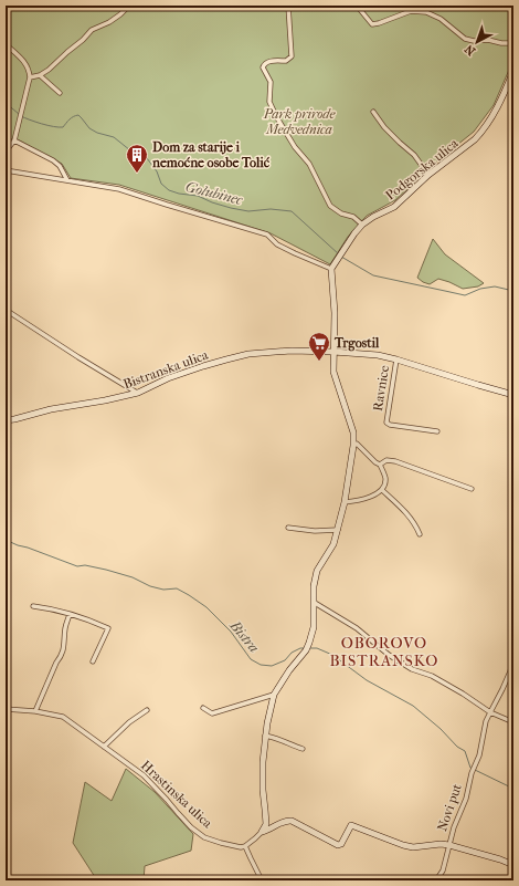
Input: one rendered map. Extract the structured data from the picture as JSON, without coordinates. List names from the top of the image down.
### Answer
{
  "streets": {
    "main road": ["Podgorska ulica", "Bistranska ulica", "Novi put"],
    "street": ["Ravnice", "Hrastinska ulica"]
  },
  "crossings": [
    ["Bistranska ulica", "Ravnice"]
  ],
  "districts": ["OBOROVO BISTRANSKO"],
  "water": ["Golubinec", "Bistra"],
  "parks": ["Park prirode Medvednica"],
  "places": {
    "building": ["Dom za starije i nemoćne osobe Tolić"],
    "supermarket": ["Trgostil"]
  },
  "north": "bottom left"
}
